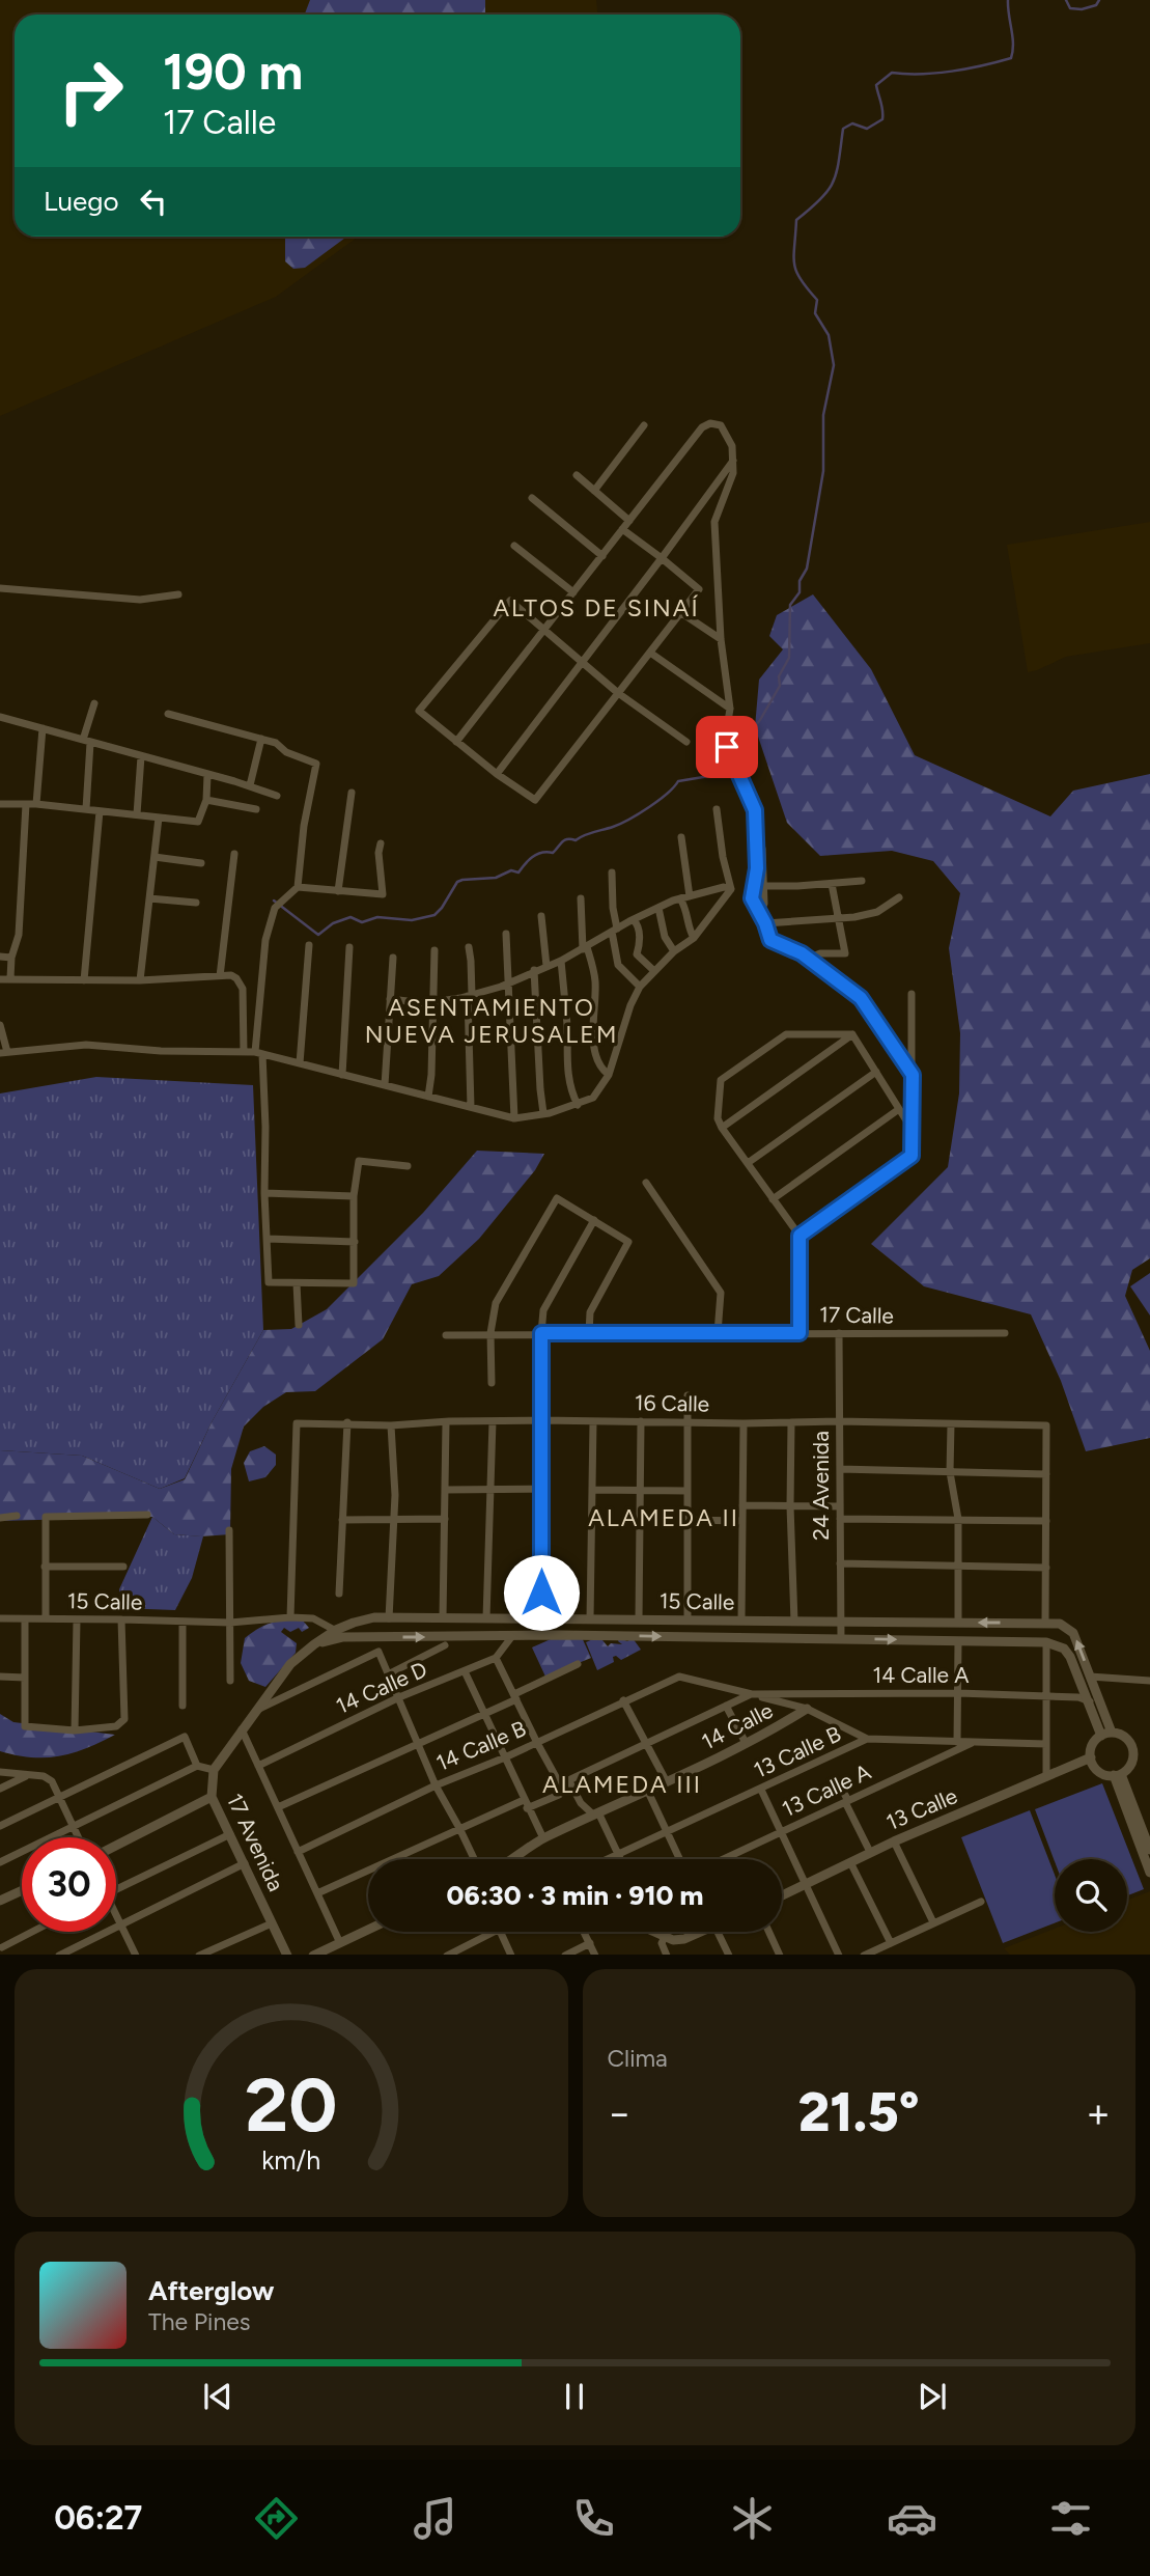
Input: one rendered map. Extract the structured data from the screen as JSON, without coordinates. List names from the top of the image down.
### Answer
{
  "streets": {
    "street": [
      "17 Calle",
      "16 Calle",
      "24 Avenida",
      "15 Calle",
      "14 Calle A",
      "14 Calle D",
      "14 Calle",
      "14 Calle B",
      "13 Calle B",
      "13 Calle A",
      "13 Calle",
      "17 Avenida"
    ]
  },
  "crossings": [
    ["17 Calle", "24 Avenida"],
    ["16 Calle", "24 Avenida"],
    ["16 Calle", "15 Calle"],
    ["24 Avenida", "15 Calle"],
    ["15 Calle", "14 Calle D"],
    ["15 Calle", "17 Avenida"],
    ["14 Calle A", "14 Calle B"],
    ["13 Calle B", "13 Calle A"]
  ],
  "districts": [
    "ALTOS DE SINAÍ",
    "ASENTAMIENTO NUEVA JERUSALEM",
    "ALAMEDA II",
    "ALAMEDA III"
  ],
  "page": {
    "turn": ["190 m", "17 Calle"],
    "then": "Luego",
    "limit": "30",
    "trip": "06:30 · 3 min · 910 m",
    "tile": "Clima",
    "heat": ["−", "21.5°", "+"],
    "song": ["Afterglow", "The Pines"],
    "tabs": "06:27",
    "gauge": ["20", "km/h"]
  }
}
